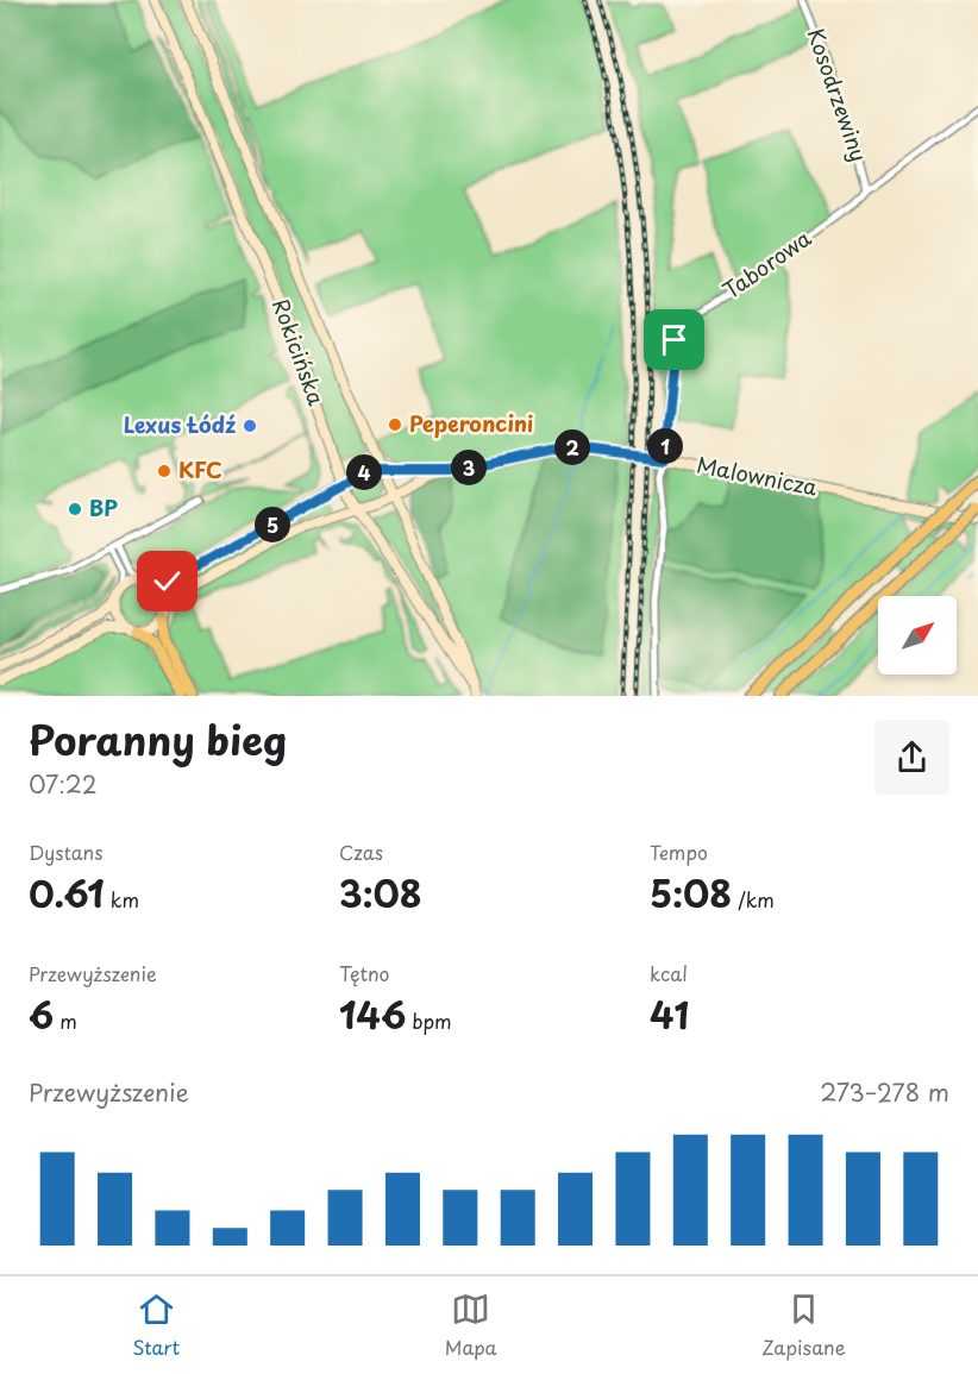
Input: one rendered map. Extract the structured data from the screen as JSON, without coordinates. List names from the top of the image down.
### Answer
{
  "streets": {
    "main road": ["Rokicińska", "Malownicza"],
    "street": ["Kosodrzewiny", "Taborowa"]
  },
  "crossings": [
    ["Kosodrzewiny", "Taborowa"],
    ["Taborowa", "Malownicza"],
    ["Rokicińska", "Malownicza"]
  ],
  "places": [
    "Peperoncini",
    "Lexus Łódź",
    "KFC",
    "BP"
  ],
  "north": "top right",
  "page": {
    "pins": [
      "1",
      "2",
      "3",
      "4",
      "5"
    ],
    "heading": ["Poranny bieg", "07:22"],
    "stats": [
      ["Dystans", "0.61 km"],
      ["Czas", "3:08"],
      ["Tempo", "5:08 /km"],
      ["Przewyższenie", "6 m"],
      ["Tętno", "146 bpm"],
      ["kcal", "41"]
    ],
    "chart": ["Przewyższenie", "273–278 m"],
    "tabs": ["Start", "Mapa", "Zapisane"]
  }
}
